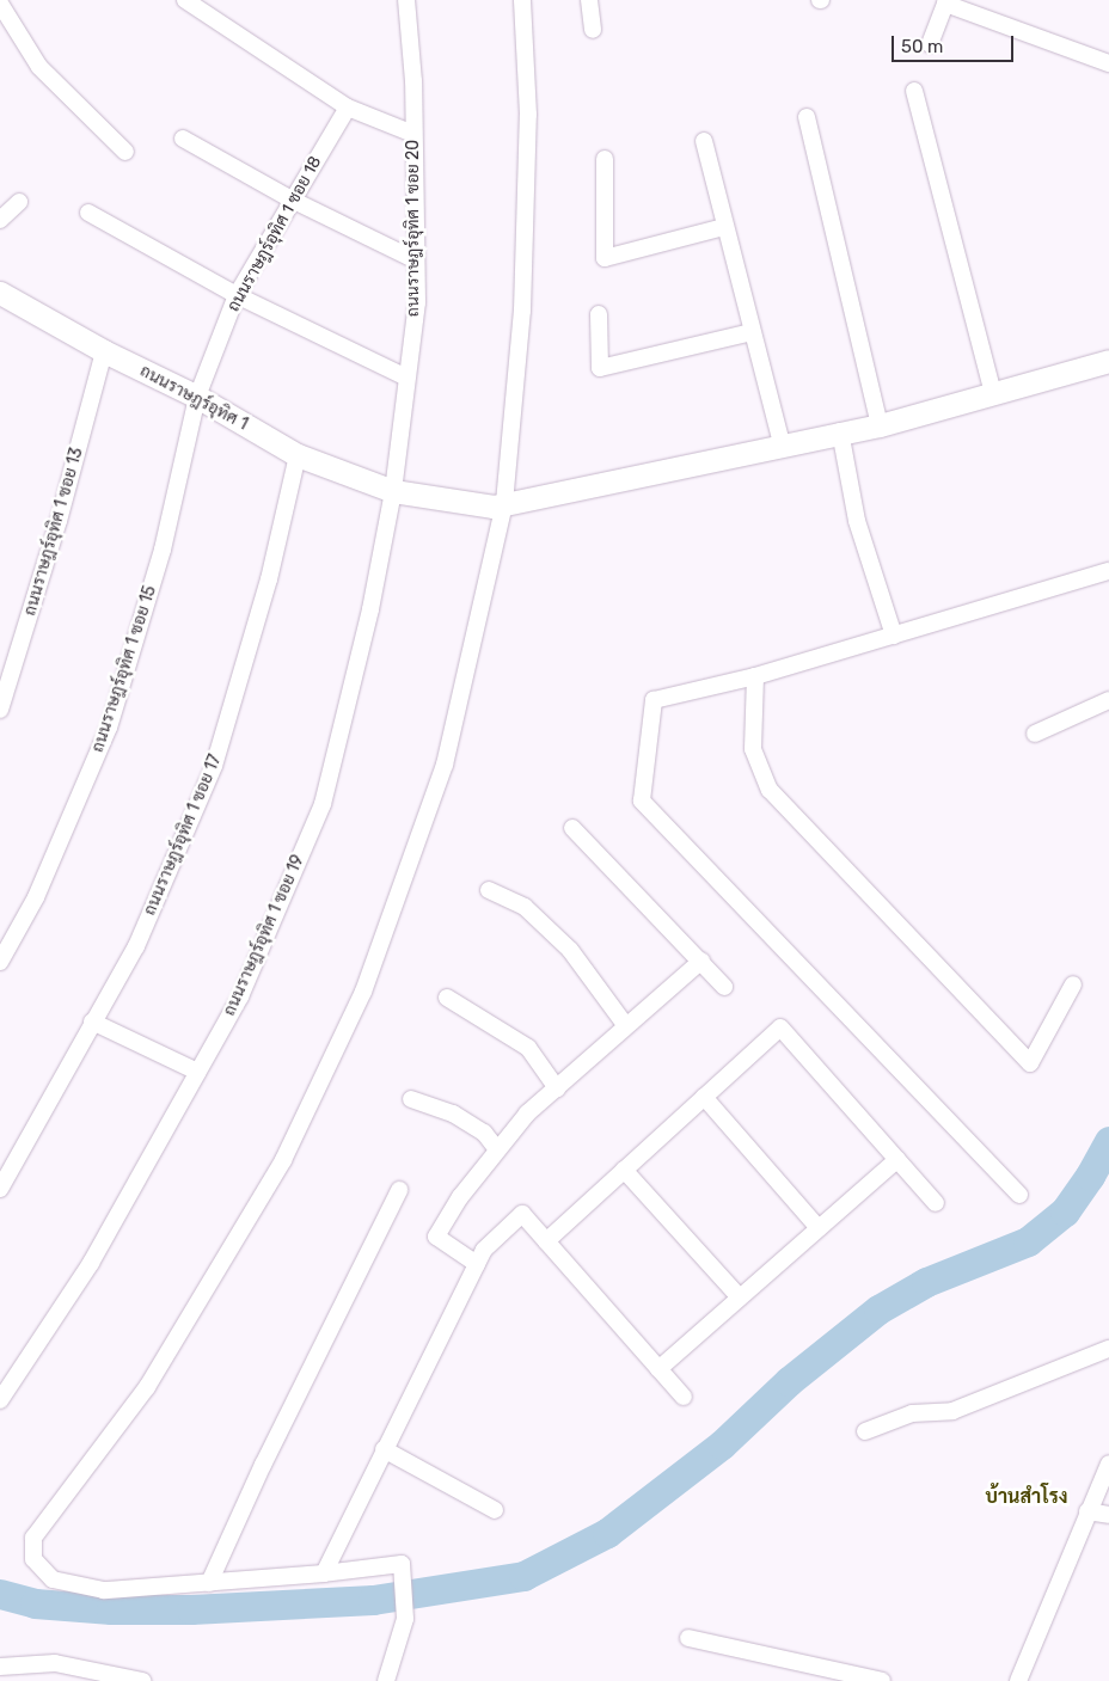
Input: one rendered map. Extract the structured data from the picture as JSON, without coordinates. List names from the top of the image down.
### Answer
{
  "streets": {
    "street": [
      "ถนนราษฎร์อุทิศ 1 ซอย 20",
      "ถนนราษฎร์อุทิศ 1 ซอย 18",
      "ถนนราษฎร์อุทิศ 1",
      "ถนนราษฎร์อุทิศ 1 ซอย 13",
      "ถนนราษฎร์อุทิศ 1 ซอย 15",
      "ถนนราษฎร์อุทิศ 1 ซอย 17",
      "ถนนราษฎร์อุทิศ 1 ซอย 19"
    ]
  },
  "crossings": [
    ["ถนนราษฎร์อุทิศ 1 ซอย 20", "ถนนราษฎร์อุทิศ 1"],
    ["ถนนราษฎร์อุทิศ 1 ซอย 20", "ถนนราษฎร์อุทิศ 1 ซอย 19"],
    ["ถนนราษฎร์อุทิศ 1 ซอย 18", "ถนนราษฎร์อุทิศ 1"],
    ["ถนนราษฎร์อุทิศ 1 ซอย 18", "ถนนราษฎร์อุทิศ 1 ซอย 15"],
    ["ถนนราษฎร์อุทิศ 1", "ถนนราษฎร์อุทิศ 1 ซอย 13"],
    ["ถนนราษฎร์อุทิศ 1", "ถนนราษฎร์อุทิศ 1 ซอย 15"],
    ["ถนนราษฎร์อุทิศ 1", "ถนนราษฎร์อุทิศ 1 ซอย 17"],
    ["ถนนราษฎร์อุทิศ 1", "ถนนราษฎร์อุทิศ 1 ซอย 19"]
  ],
  "districts": ["บ้านสำโรง"],
  "scale_bar": "50 m"
}
